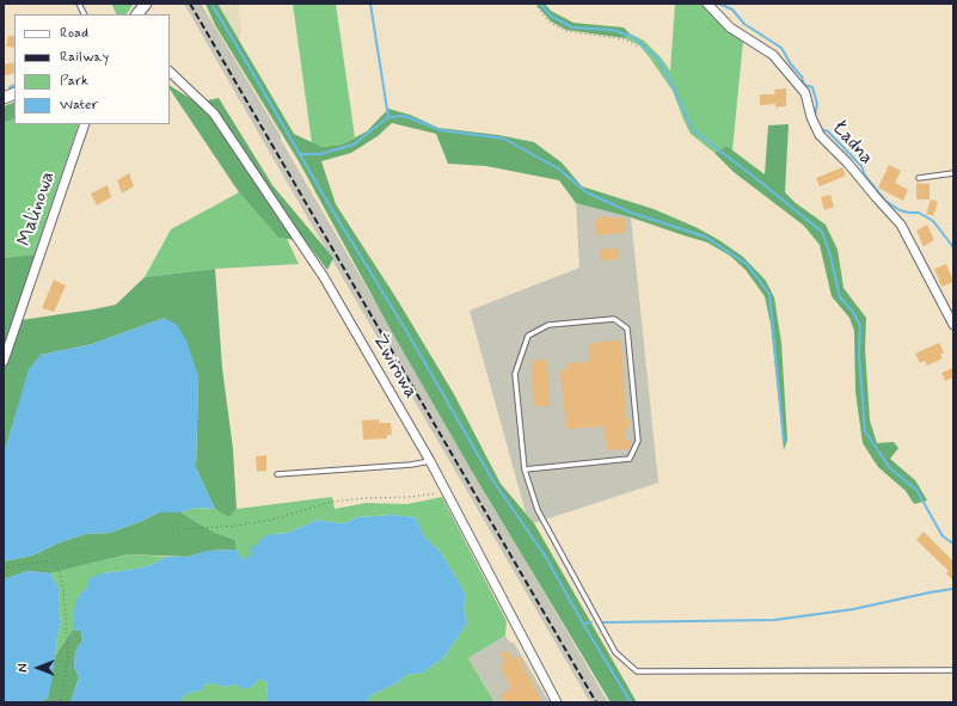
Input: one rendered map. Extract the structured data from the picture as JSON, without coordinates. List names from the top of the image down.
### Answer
{
  "streets": {
    "street": ["Ładna", "Malinowa", "Żwirowa"]
  },
  "legend": [
    "Road",
    "Railway",
    "Park",
    "Water"
  ],
  "north": "left"
}
